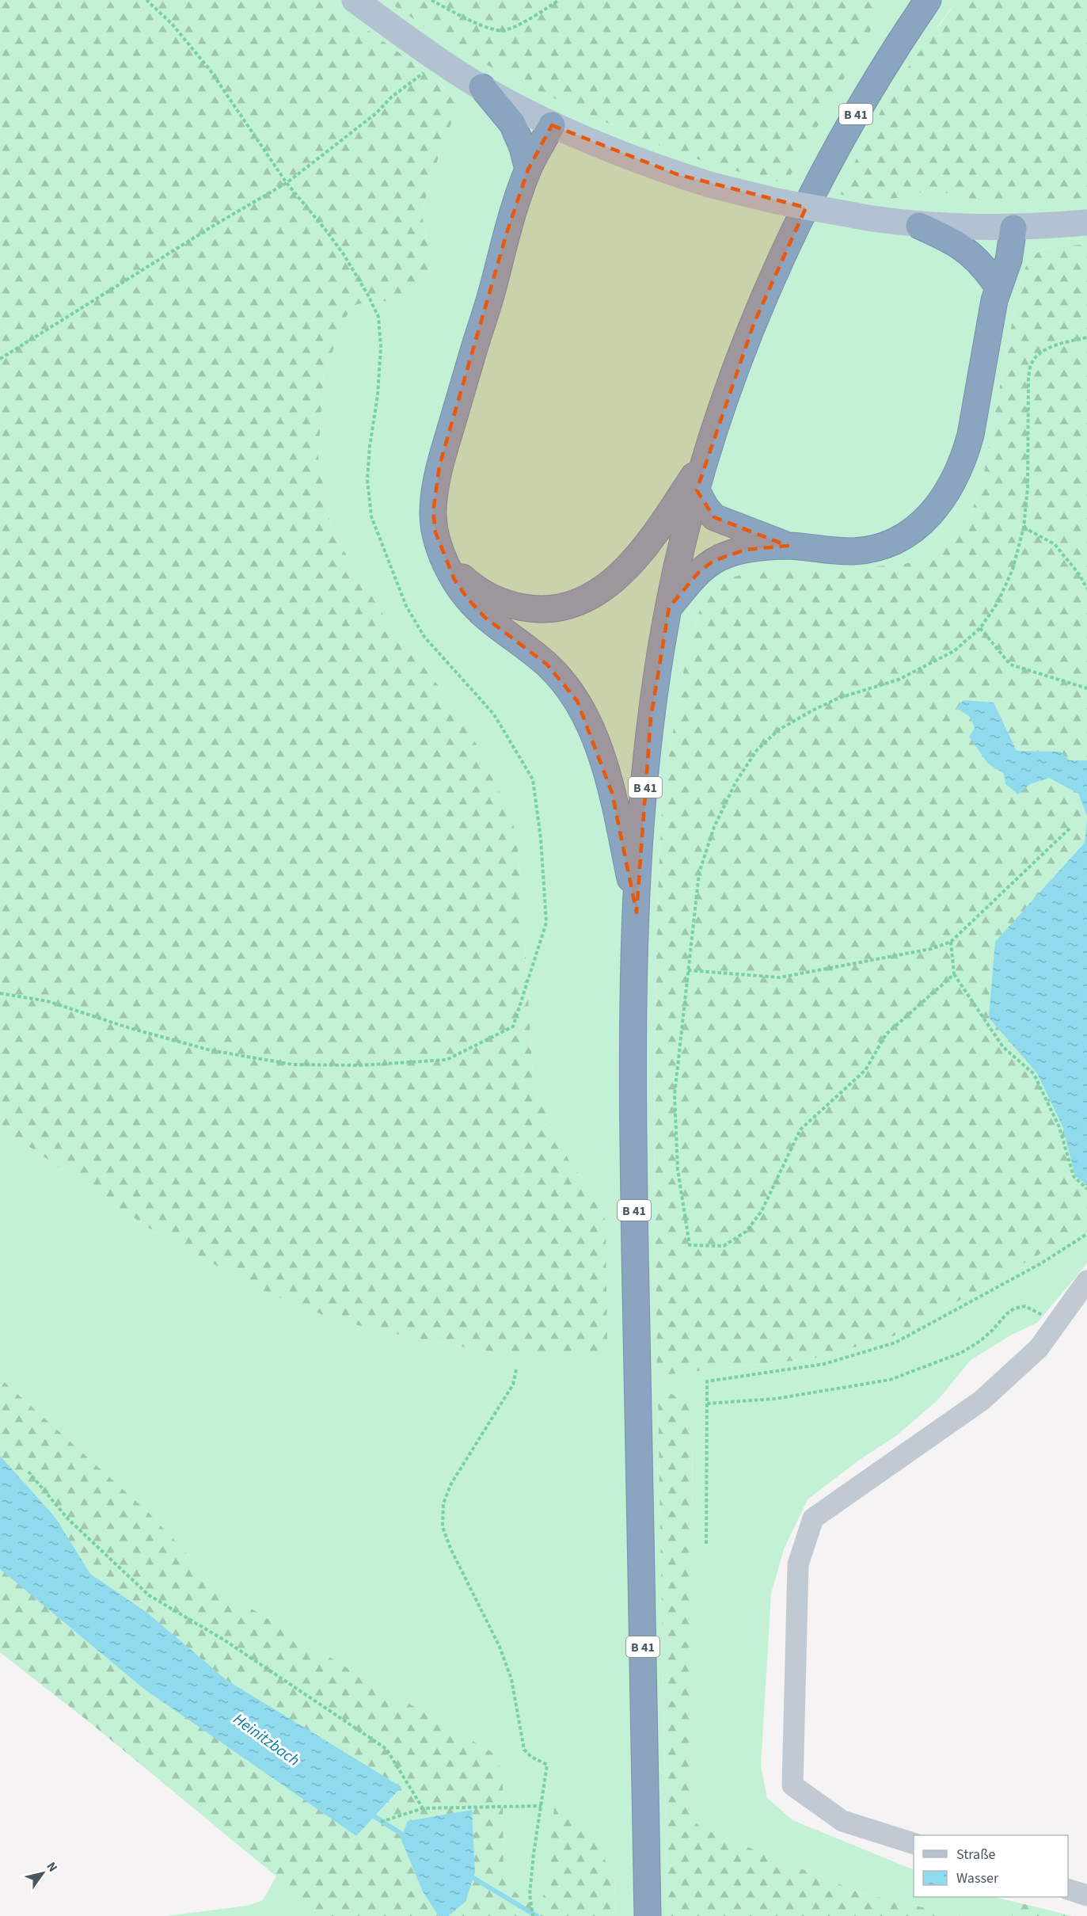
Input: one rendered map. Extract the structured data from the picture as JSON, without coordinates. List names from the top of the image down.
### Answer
{
  "streets": {
    "highway": ["B 41"]
  },
  "water": ["Heinitzbach"],
  "legend": ["Straße", "Wasser"],
  "north": "top right"
}
